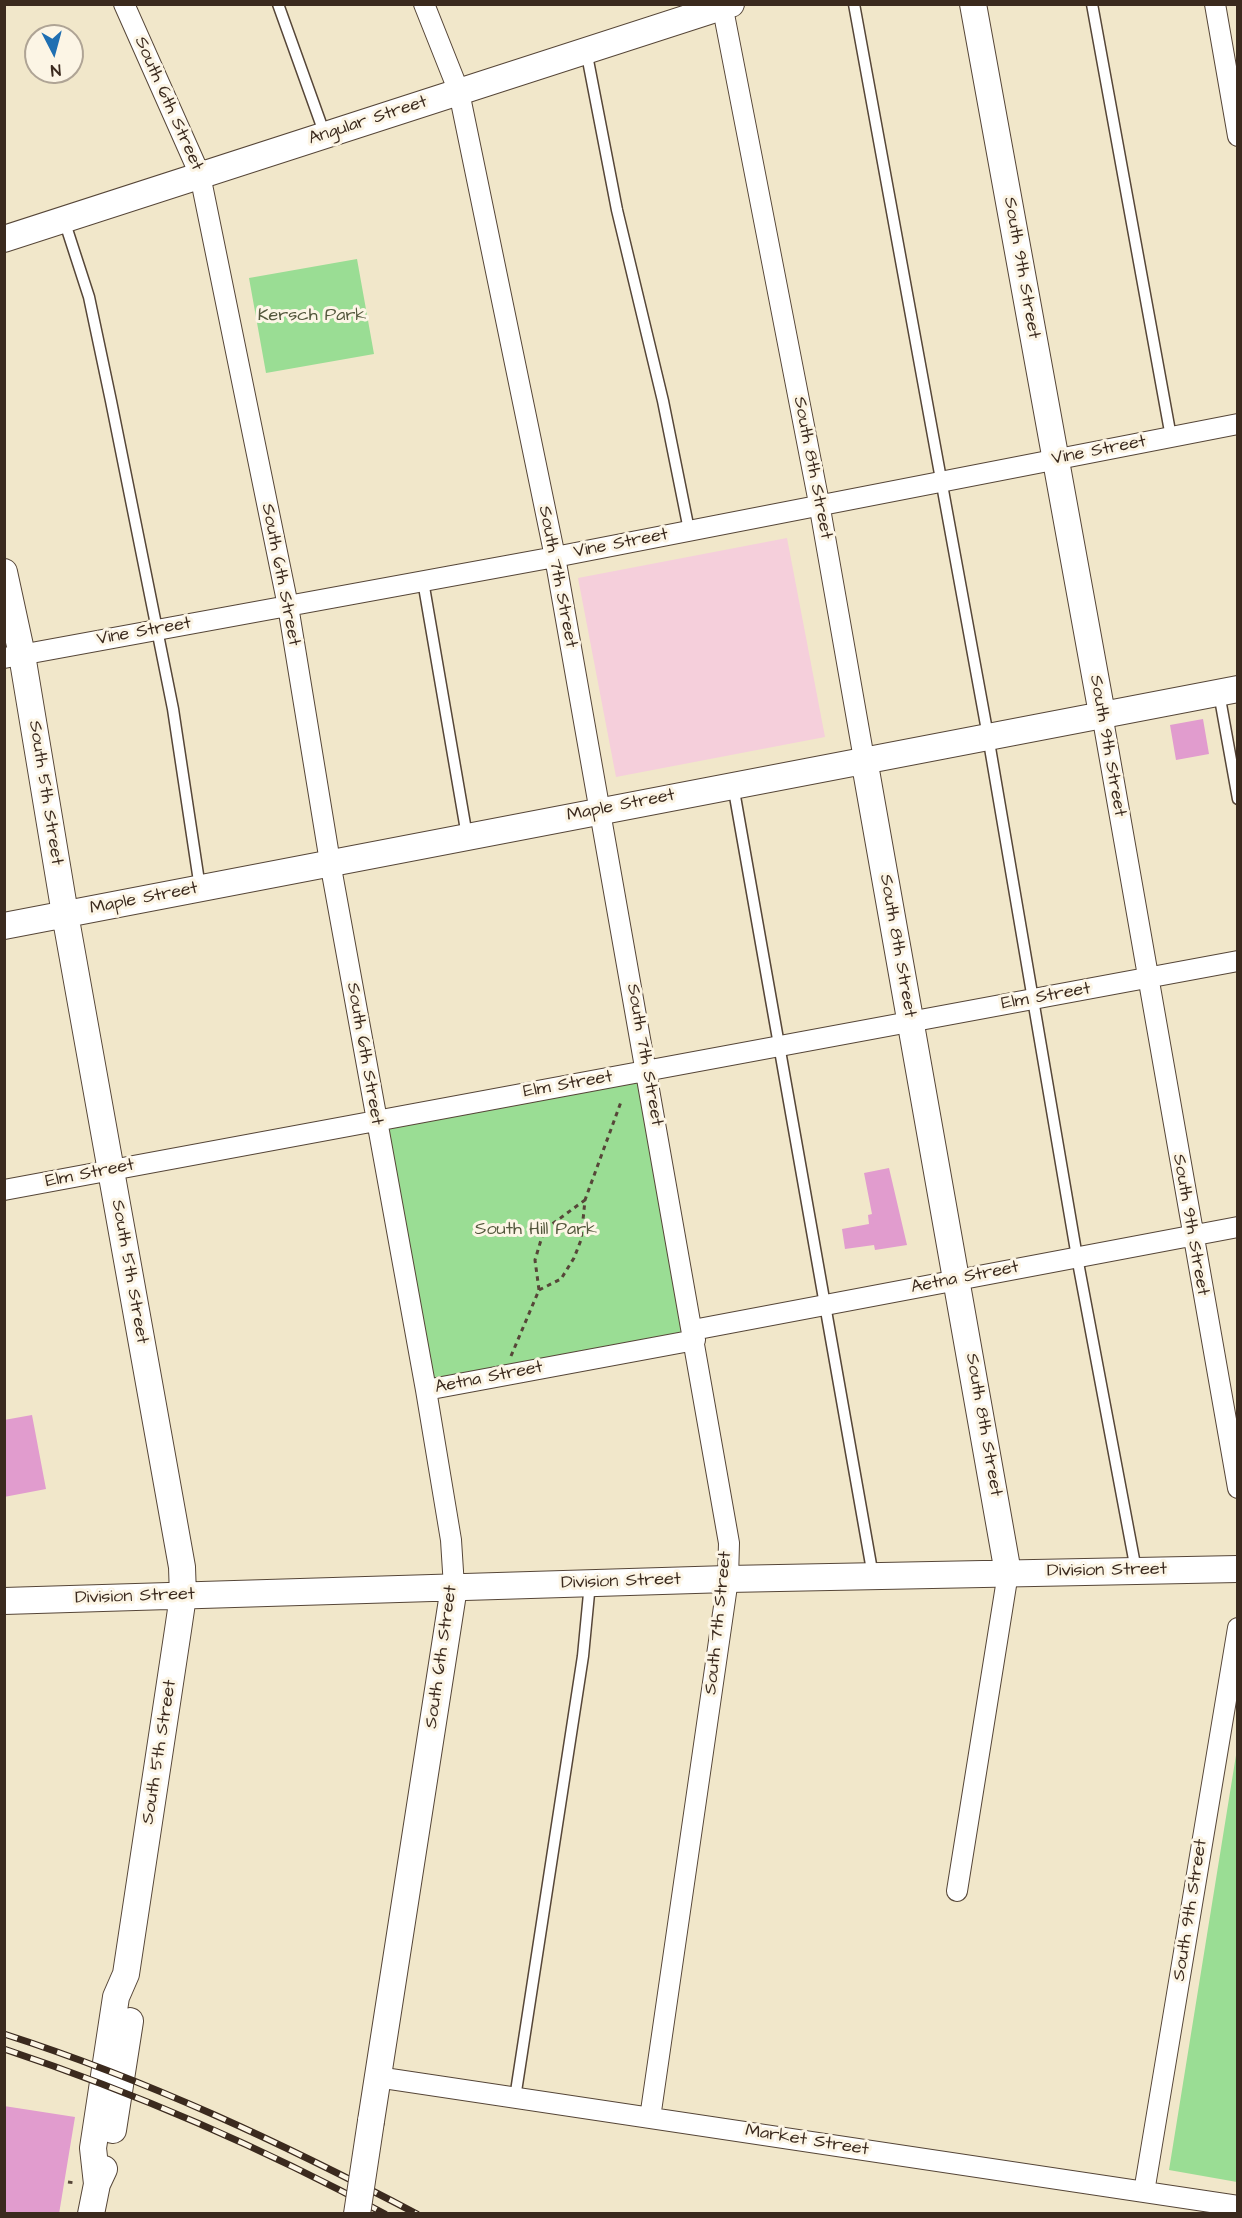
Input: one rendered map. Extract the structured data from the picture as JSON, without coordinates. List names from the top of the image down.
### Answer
{
  "streets": {
    "street": [
      "South 6th Street",
      "Angular Street",
      "South 9th Street",
      "Vine Street",
      "South 8th Street",
      "South 7th Street",
      "South 5th Street",
      "Maple Street",
      "Elm Street",
      "Aetna Street",
      "Division Street",
      "Market Street"
    ]
  },
  "crossings": [
    ["South 6th Street", "Angular Street"],
    ["South 6th Street", "Vine Street"],
    ["South 6th Street", "Maple Street"],
    ["South 6th Street", "Elm Street"],
    ["South 6th Street", "Aetna Street"],
    ["South 6th Street", "Division Street"],
    ["South 6th Street", "Market Street"],
    ["Angular Street", "South 8th Street"],
    ["Angular Street", "South 7th Street"],
    ["South 9th Street", "Vine Street"],
    ["South 9th Street", "Maple Street"],
    ["South 9th Street", "Elm Street"],
    ["South 9th Street", "Aetna Street"],
    ["South 9th Street", "Market Street"],
    ["Vine Street", "South 8th Street"],
    ["Vine Street", "South 7th Street"],
    ["Vine Street", "South 5th Street"],
    ["South 8th Street", "Maple Street"],
    ["South 8th Street", "Elm Street"],
    ["South 8th Street", "Aetna Street"],
    ["South 8th Street", "Division Street"],
    ["South 7th Street", "Maple Street"],
    ["South 7th Street", "Elm Street"],
    ["South 7th Street", "Aetna Street"],
    ["South 7th Street", "Division Street"],
    ["South 7th Street", "Market Street"],
    ["South 5th Street", "Maple Street"],
    ["South 5th Street", "Elm Street"],
    ["South 5th Street", "Division Street"]
  ],
  "parks": ["Kersch Park", "South Hill Park"],
  "north": "bottom"
}
